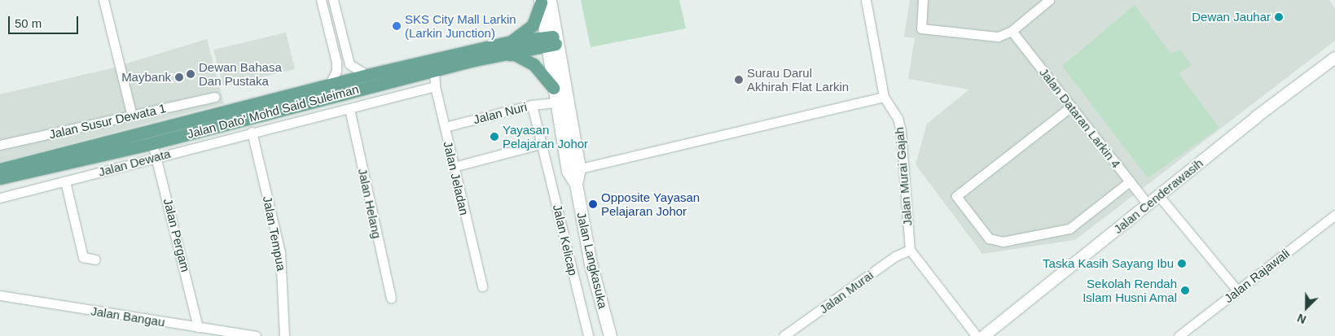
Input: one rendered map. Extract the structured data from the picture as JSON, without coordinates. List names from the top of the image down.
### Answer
{
  "streets": {
    "main road": ["Jalan Dato' Mohd Said Suleiman", "Jalan Langkasuka"],
    "street": [
      "Jalan Nuri",
      "Jalan Dataran Larkin 4",
      "Jalan Susur Dewata 1",
      "Jalan Dewata",
      "Jalan Murai Gajah",
      "Jalan Jeladan",
      "Jalan Cenderawasih",
      "Jalan Helang",
      "Jalan Tempua",
      "Jalan Pergam",
      "Jalan Kelicap",
      "Jalan Rajawali",
      "Jalan Murai",
      "Jalan Bangau"
    ]
  },
  "crossings": [
    ["Jalan Dato' Mohd Said Suleiman", "Jalan Jeladan"],
    ["Jalan Dato' Mohd Said Suleiman", "Jalan Pergam"],
    ["Jalan Dato' Mohd Said Suleiman", "Jalan Langkasuka"],
    ["Jalan Nuri", "Jalan Jeladan"],
    ["Jalan Nuri", "Jalan Kelicap"],
    ["Jalan Nuri", "Jalan Langkasuka"],
    ["Jalan Dataran Larkin 4", "Jalan Cenderawasih"],
    ["Jalan Dewata", "Jalan Jeladan"],
    ["Jalan Dewata", "Jalan Helang"],
    ["Jalan Dewata", "Jalan Tempua"],
    ["Jalan Dewata", "Jalan Pergam"],
    ["Jalan Murai Gajah", "Jalan Murai"],
    ["Jalan Pergam", "Jalan Bangau"]
  ],
  "places": [
    "Dewan Jauhar",
    "SKS City Mall Larkin (Larkin Junction)",
    "Dewan Bahasa Dan Pustaka",
    "Maybank",
    "Surau Darul Akhirah Flat Larkin",
    "Yayasan Pelajaran Johor",
    "Opposite Yayasan Pelajaran Johor",
    "Taska Kasih Sayang Ibu",
    "Sekolah Rendah Islam Husni Amal"
  ],
  "scale_bar": "50 m",
  "north": "bottom left"
}
